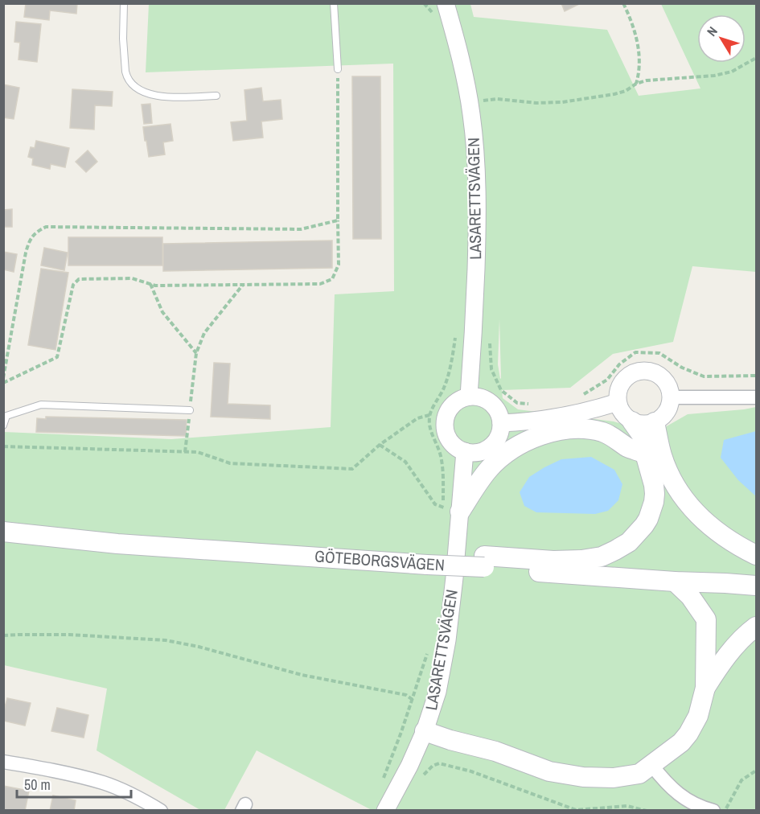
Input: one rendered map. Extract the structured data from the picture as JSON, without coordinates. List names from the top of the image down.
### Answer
{
  "streets": {
    "main road": ["GÖTEBORGSVÄGEN"],
    "street": ["LASARETTSVÄGEN"]
  },
  "scale_bar": "50 m",
  "north": "top left"
}
